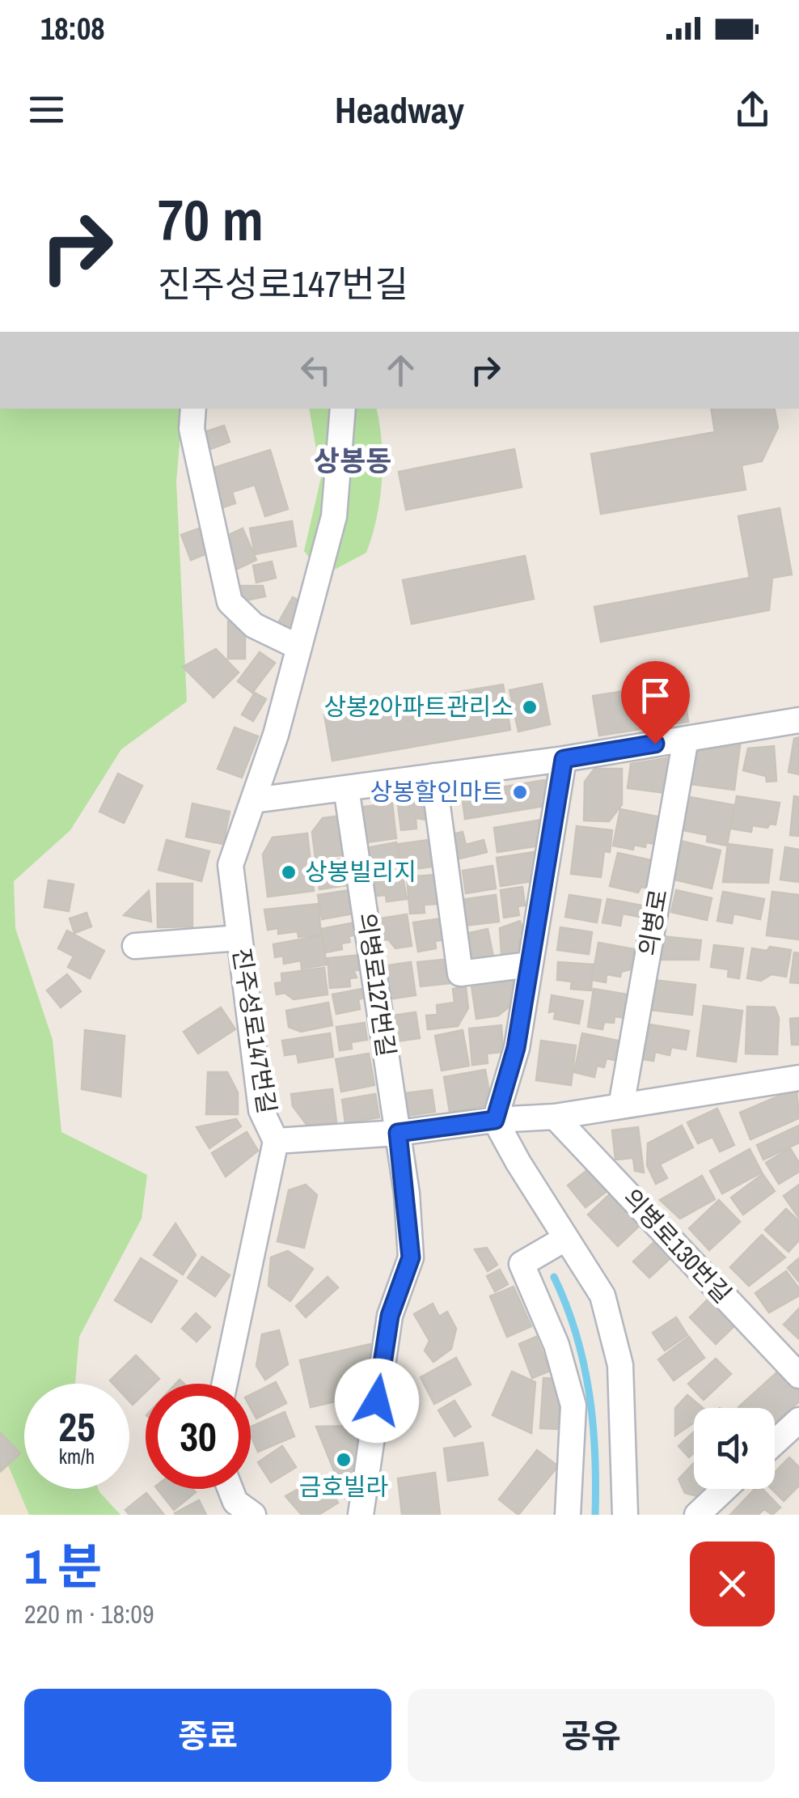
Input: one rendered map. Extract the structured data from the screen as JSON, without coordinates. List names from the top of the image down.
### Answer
{
  "streets": {
    "street": [
      "의병로",
      "의병로127번길",
      "진주성로147번길",
      "의병로130번길"
    ]
  },
  "crossings": [
    ["의병로127번길", "진주성로147번길"]
  ],
  "districts": ["상봉동"],
  "places": [
    "상봉2아파트관리소",
    "상봉할인마트",
    "상봉빌리지",
    "금호빌라"
  ],
  "page": {
    "status": "18:08",
    "header": "Headway",
    "turn": ["70 m", "진주성로147번길"],
    "speed": "25 km/h",
    "limit": "30",
    "heading": ["1 분", "220 m · 18:09"],
    "buttons": ["종료", "공유"]
  }
}
